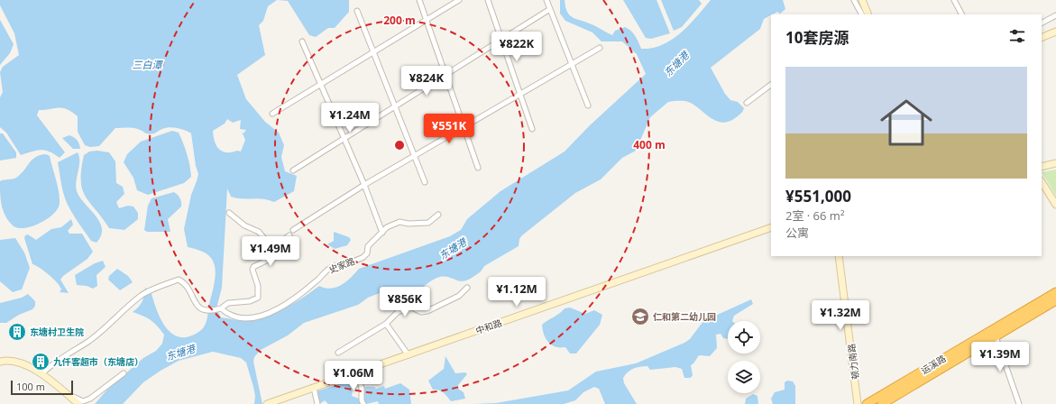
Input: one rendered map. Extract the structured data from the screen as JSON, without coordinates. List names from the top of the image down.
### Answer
{
  "streets": {
    "highway": ["运溪路"],
    "street": ["史家路", "中和路", "顿力南路"]
  },
  "water": ["东塘港", "三白潭"],
  "places": {
    "school or university": ["仁和第二幼儿园"],
    "building": ["东塘村卫生院", "九仟客超市（东塘店）"]
  },
  "scale_bar": "100 m",
  "page": {
    "heading": "10套房源",
    "price": [
      "¥822K",
      "¥824K",
      "¥1.24M",
      "¥551K",
      "¥1.49M",
      "¥1.12M",
      "¥856K",
      "¥1.32M",
      "¥1.39M",
      "¥1.06M"
    ],
    "list": [
      {
        "name": "¥551,000",
        "note": "2室 · 66 m² · 公寓"
      }
    ],
    "scale": "100 m"
  },
  "rings": ["200 m", "400 m"]
}
